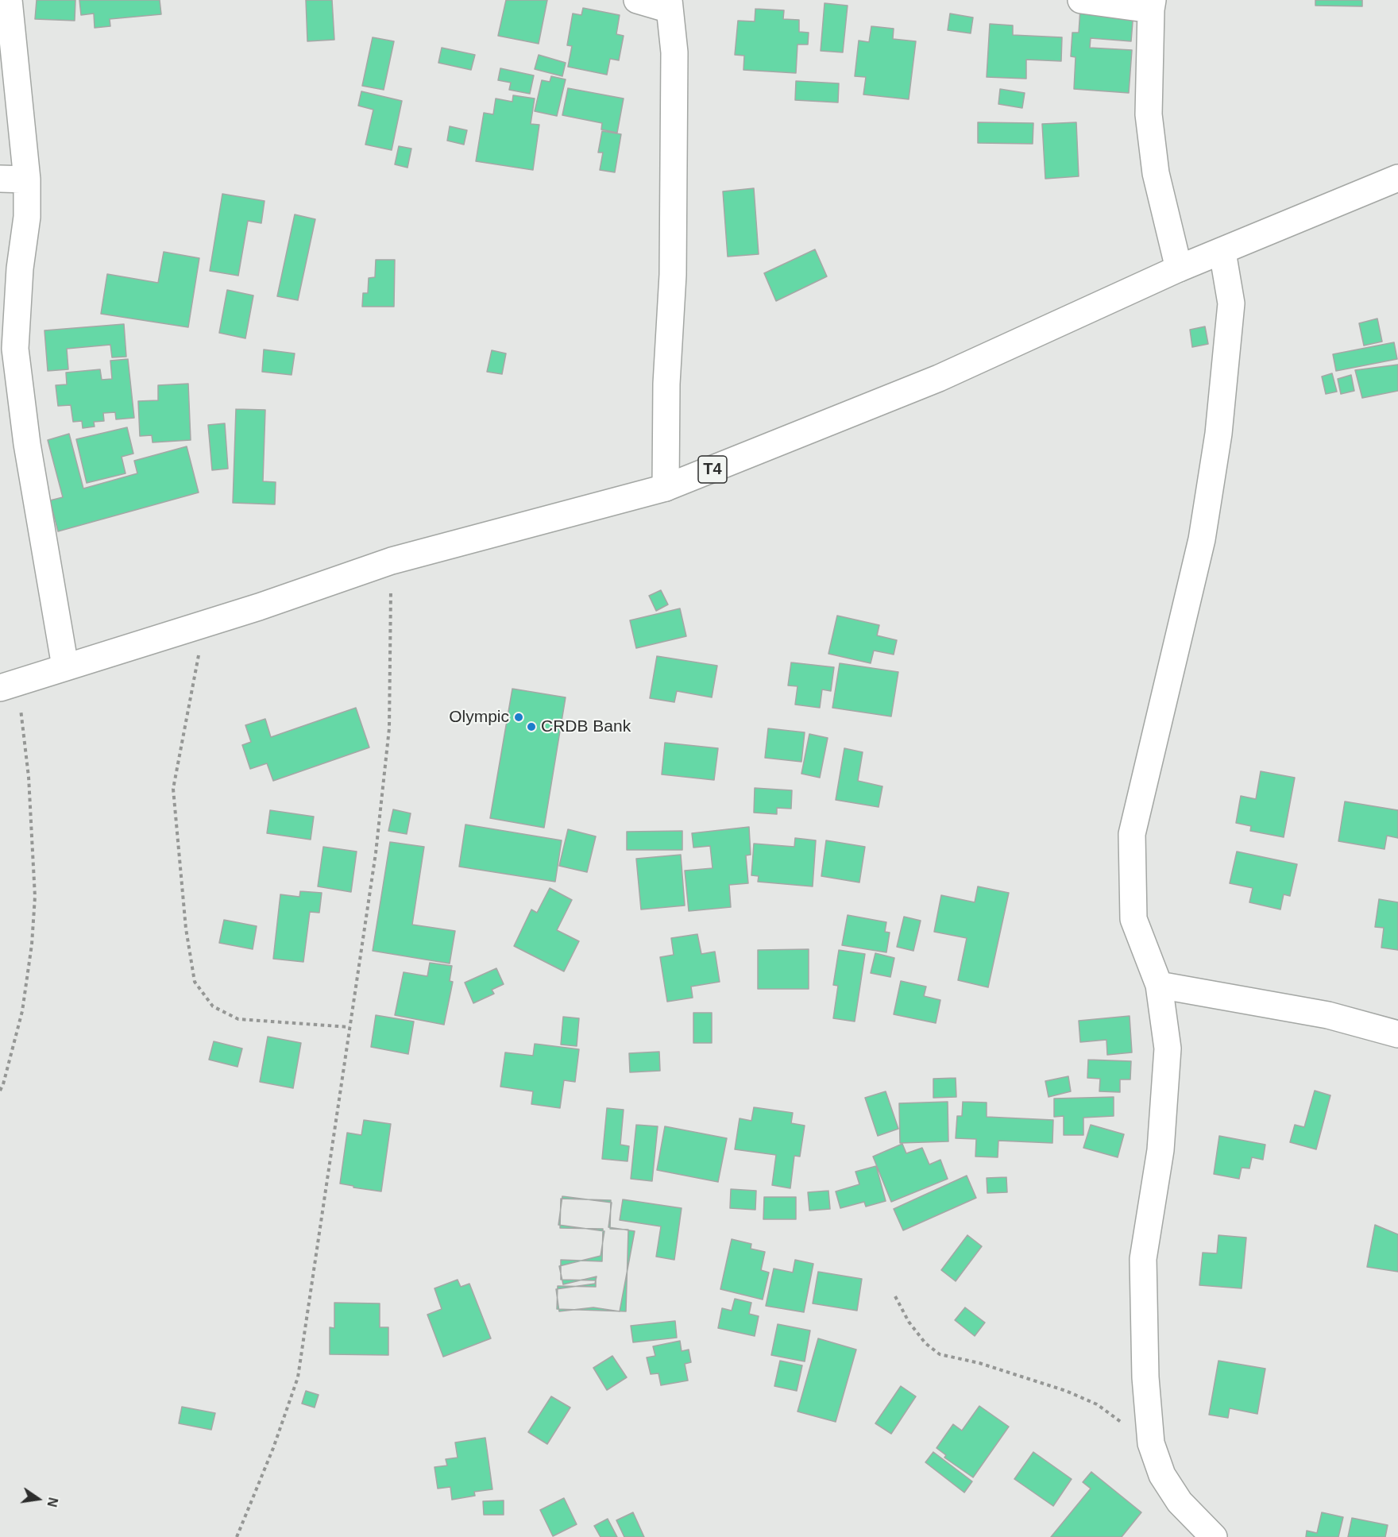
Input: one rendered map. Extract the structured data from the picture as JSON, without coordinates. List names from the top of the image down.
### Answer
{
  "streets": {
    "main road": ["T4"]
  },
  "places": ["Olympic", "CRDB Bank"],
  "north": "right"
}
